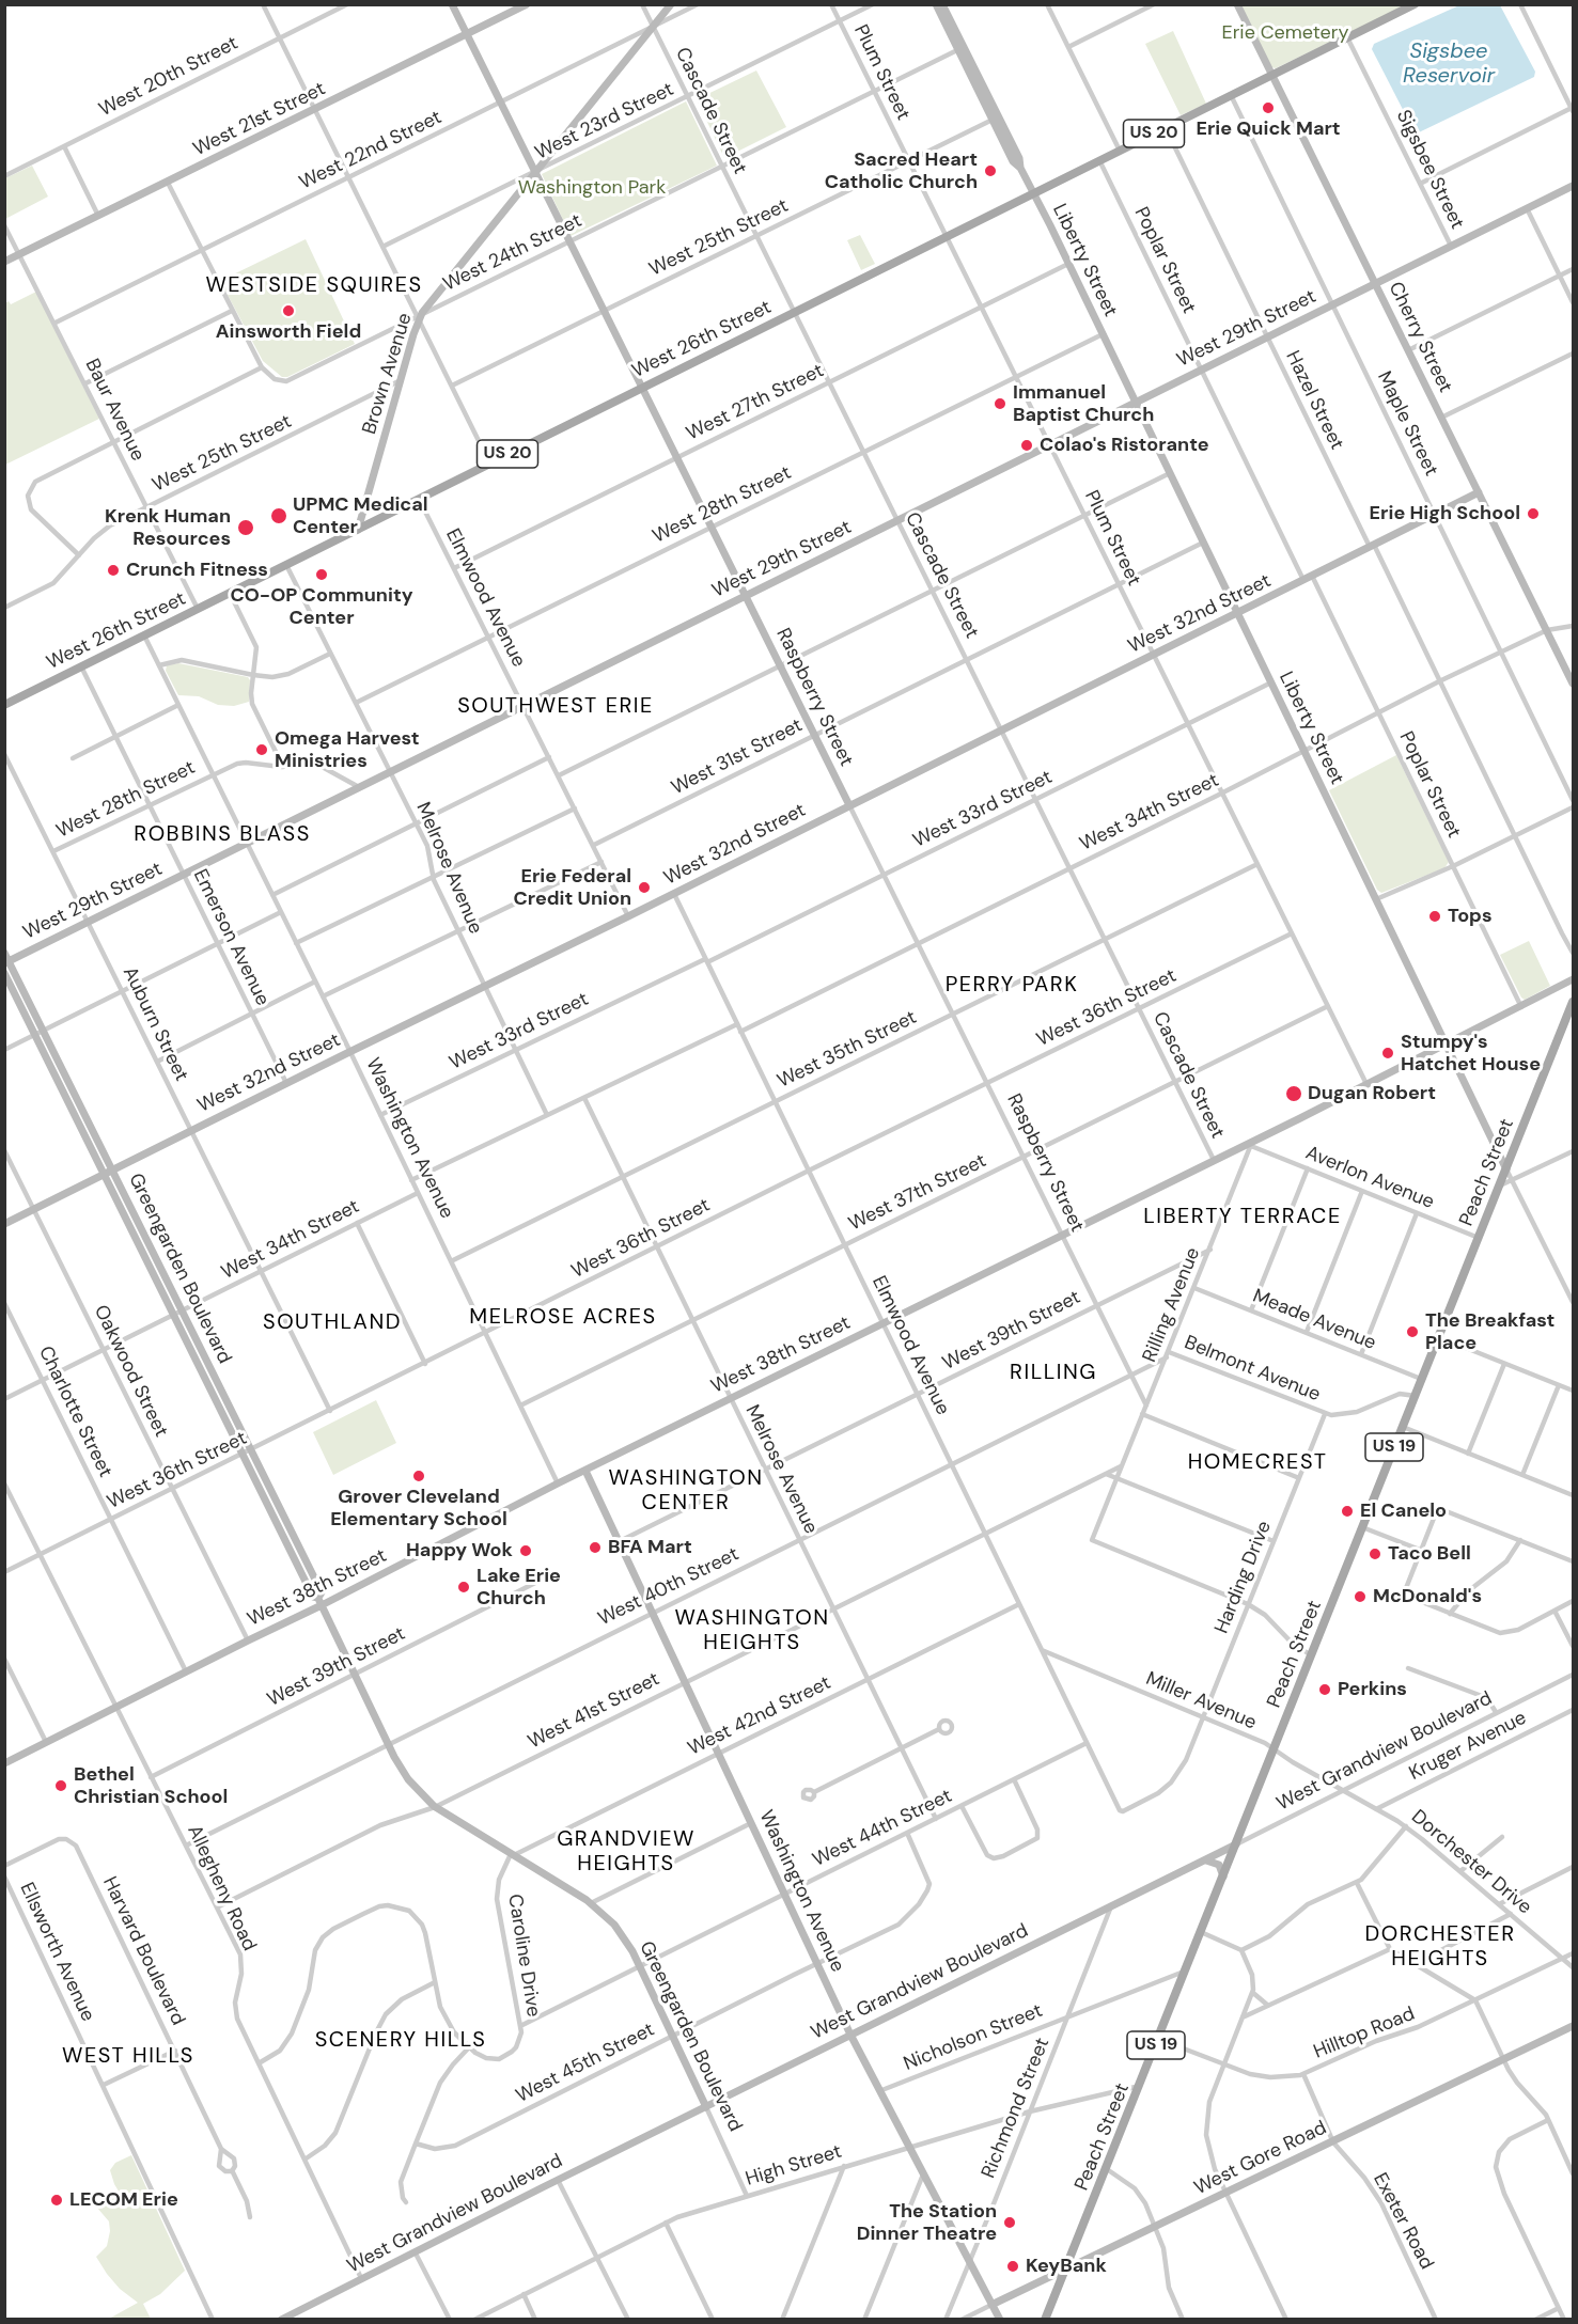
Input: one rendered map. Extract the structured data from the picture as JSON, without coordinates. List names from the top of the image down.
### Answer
{
  "streets": {
    "main road": [
      "US 20",
      "West 26th Street",
      "Peach Street",
      "US 19"
    ],
    "street": [
      "Plum Street",
      "West 20th Street",
      "Cascade Street",
      "West 21st Street",
      "West 23rd Street",
      "West 22nd Street",
      "Sigsbee Street",
      "West 25th Street",
      "West 24th Street",
      "Liberty Street",
      "Poplar Street",
      "West 29th Street",
      "Cherry Street",
      "Brown Avenue",
      "Hazel Street",
      "West 27th Street",
      "Baur Avenue",
      "Maple Street",
      "West 28th Street",
      "Elmwood Avenue",
      "West 32nd Street",
      "Raspberry Street",
      "West 31st Street",
      "West 33rd Street",
      "West 34th Street",
      "Melrose Avenue",
      "Emerson Avenue",
      "West 36th Street",
      "Auburn Street",
      "West 35th Street",
      "Washington Avenue",
      "Averlon Avenue",
      "West 37th Street",
      "Greengarden Boulevard",
      "Rilling Avenue",
      "Meade Avenue",
      "West 39th Street",
      "West 38th Street",
      "Belmont Avenue",
      "Oakwood Street",
      "Charlotte Street",
      "Harding Drive",
      "West 40th Street",
      "Miller Avenue",
      "West 41st Street",
      "West 42nd Street",
      "Kruger Avenue",
      "West Grandview Boulevard",
      "West 44th Street",
      "Dorchester Drive",
      "Allegheny Road",
      "Harvard Boulevard",
      "Ellsworth Avenue",
      "Caroline Drive",
      "Hilltop Road",
      "Nicholson Street",
      "West 45th Street",
      "Richmond Street",
      "West Gore Road",
      "High Street",
      "Exeter Road"
    ]
  },
  "crossings": [
    ["Plum Street", "West 23rd Street"],
    ["Plum Street", "West 25th Street"],
    ["Plum Street", "West 24th Street"],
    ["Plum Street", "West 29th Street"],
    ["Plum Street", "West 26th Street"],
    ["Plum Street", "West 27th Street"],
    ["Plum Street", "West 28th Street"],
    ["Plum Street", "West 32nd Street"],
    ["Plum Street", "West 31st Street"],
    ["Plum Street", "West 33rd Street"],
    ["Plum Street", "West 34th Street"],
    ["Plum Street", "West 36th Street"],
    ["Plum Street", "West 35th Street"],
    ["Plum Street", "West 37th Street"],
    ["Plum Street", "West 38th Street"],
    ["Cascade Street", "West 23rd Street"],
    ["Cascade Street", "West 22nd Street"],
    ["Cascade Street", "West 25th Street"],
    ["Cascade Street", "West 24th Street"],
    ["Cascade Street", "West 29th Street"],
    ["Cascade Street", "West 26th Street"],
    ["Cascade Street", "Brown Avenue"],
    ["Cascade Street", "West 27th Street"],
    ["Cascade Street", "West 28th Street"],
    ["Cascade Street", "West 32nd Street"],
    ["Cascade Street", "West 31st Street"],
    ["Cascade Street", "West 33rd Street"],
    ["Cascade Street", "West 34th Street"],
    ["Cascade Street", "West 36th Street"],
    ["Cascade Street", "West 35th Street"],
    ["Cascade Street", "West 37th Street"],
    ["Cascade Street", "West 38th Street"],
    ["West 21st Street", "Baur Avenue"],
    ["West 21st Street", "Raspberry Street"],
    ["West 23rd Street", "Brown Avenue"],
    ["West 23rd Street", "Raspberry Street"],
    ["West 22nd Street", "Brown Avenue"],
    ["West 22nd Street", "Baur Avenue"],
    ["West 22nd Street", "Raspberry Street"],
    ["Sigsbee Street", "West 29th Street"],
    ["Sigsbee Street", "West 26th Street"],
    ["West 25th Street", "Liberty Street"],
    ["West 25th Street", "Brown Avenue"],
    ["West 25th Street", "Baur Avenue"],
    ["West 25th Street", "Raspberry Street"],
    ["West 24th Street", "Liberty Street"],
    ["West 24th Street", "Brown Avenue"],
    ["West 24th Street", "Raspberry Street"],
    ["Liberty Street", "West 29th Street"],
    ["Liberty Street", "West 26th Street"],
    ["Liberty Street", "West 27th Street"],
    ["Liberty Street", "West 28th Street"],
    ["Liberty Street", "West 32nd Street"],
    ["Liberty Street", "West 31st Street"],
    ["Liberty Street", "West 33rd Street"],
    ["Liberty Street", "West 34th Street"],
    ["Liberty Street", "Peach Street"],
    ["Liberty Street", "West 38th Street"],
    ["Poplar Street", "West 29th Street"],
    ["Poplar Street", "West 26th Street"],
    ["Poplar Street", "West 32nd Street"],
    ["Poplar Street", "West 34th Street"],
    ["Poplar Street", "West 38th Street"],
    ["West 29th Street", "Cherry Street"],
    ["West 29th Street", "Hazel Street"],
    ["West 29th Street", "Maple Street"],
    ["West 29th Street", "West 28th Street"],
    ["West 29th Street", "Elmwood Avenue"],
    ["West 29th Street", "Raspberry Street"],
    ["West 29th Street", "Melrose Avenue"],
    ["West 29th Street", "Emerson Avenue"],
    ["West 29th Street", "Auburn Street"],
    ["West 29th Street", "Washington Avenue"],
    ["West 29th Street", "Greengarden Boulevard"],
    ["Cherry Street", "West 26th Street"],
    ["Cherry Street", "West 32nd Street"],
    ["Cherry Street", "West 34th Street"],
    ["West 26th Street", "Brown Avenue"],
    ["West 26th Street", "Hazel Street"],
    ["West 26th Street", "Baur Avenue"],
    ["West 26th Street", "Maple Street"],
    ["West 26th Street", "Elmwood Avenue"],
    ["West 26th Street", "Raspberry Street"],
    ["West 26th Street", "Melrose Avenue"],
    ["West 26th Street", "Emerson Avenue"],
    ["West 26th Street", "Washington Avenue"],
    ["Brown Avenue", "Raspberry Street"],
    ["Hazel Street", "West 32nd Street"],
    ["Hazel Street", "West 34th Street"],
    ["West 27th Street", "Elmwood Avenue"],
    ["West 27th Street", "Raspberry Street"],
    ["Maple Street", "West 32nd Street"],
    ["Maple Street", "West 34th Street"],
    ["West 28th Street", "Elmwood Avenue"],
    ["West 28th Street", "Raspberry Street"],
    ["West 28th Street", "Melrose Avenue"],
    ["West 28th Street", "Emerson Avenue"],
    ["West 28th Street", "Auburn Street"],
    ["West 28th Street", "Washington Avenue"],
    ["Elmwood Avenue", "West 32nd Street"],
    ["Elmwood Avenue", "West 31st Street"],
    ["Elmwood Avenue", "West 33rd Street"],
    ["Elmwood Avenue", "West 34th Street"],
    ["Elmwood Avenue", "West 36th Street"],
    ["Elmwood Avenue", "West 35th Street"],
    ["Elmwood Avenue", "West 37th Street"],
    ["Elmwood Avenue", "West 39th Street"],
    ["Elmwood Avenue", "West 38th Street"],
    ["Elmwood Avenue", "Harding Drive"],
    ["Elmwood Avenue", "West 40th Street"],
    ["Elmwood Avenue", "Miller Avenue"],
    ["Elmwood Avenue", "West 41st Street"],
    ["Elmwood Avenue", "West 42nd Street"],
    ["Elmwood Avenue", "West 44th Street"],
    ["West 32nd Street", "Raspberry Street"],
    ["West 32nd Street", "Melrose Avenue"],
    ["West 32nd Street", "Emerson Avenue"],
    ["West 32nd Street", "Auburn Street"],
    ["West 32nd Street", "Washington Avenue"],
    ["West 32nd Street", "Greengarden Boulevard"],
    ["West 32nd Street", "Oakwood Street"],
    ["Raspberry Street", "West 31st Street"],
    ["Raspberry Street", "West 33rd Street"],
    ["Raspberry Street", "West 34th Street"],
    ["Raspberry Street", "West 36th Street"],
    ["Raspberry Street", "West 35th Street"],
    ["Raspberry Street", "West 37th Street"],
    ["Raspberry Street", "Rilling Avenue"],
    ["Raspberry Street", "West 39th Street"],
    ["Raspberry Street", "West 38th Street"],
    ["Raspberry Street", "West 40th Street"],
    ["West 33rd Street", "Melrose Avenue"],
    ["West 33rd Street", "Washington Avenue"],
    ["West 34th Street", "Auburn Street"],
    ["West 34th Street", "Washington Avenue"],
    ["West 34th Street", "Greengarden Boulevard"],
    ["West 34th Street", "Oakwood Street"],
    ["West 34th Street", "Charlotte Street"],
    ["Melrose Avenue", "West 36th Street"],
    ["Melrose Avenue", "West 35th Street"],
    ["Melrose Avenue", "West 37th Street"],
    ["Melrose Avenue", "West 39th Street"],
    ["Melrose Avenue", "West 38th Street"],
    ["Melrose Avenue", "West 40th Street"],
    ["Melrose Avenue", "West 41st Street"],
    ["Melrose Avenue", "West 42nd Street"],
    ["Melrose Avenue", "West 44th Street"],
    ["West 36th Street", "Auburn Street"],
    ["West 36th Street", "Washington Avenue"],
    ["West 36th Street", "Greengarden Boulevard"],
    ["West 36th Street", "Oakwood Street"],
    ["West 36th Street", "Charlotte Street"],
    ["West 36th Street", "Allegheny Road"],
    ["West 35th Street", "Washington Avenue"],
    ["Washington Avenue", "West 37th Street"],
    ["Washington Avenue", "West 39th Street"],
    ["Washington Avenue", "West 38th Street"],
    ["Washington Avenue", "West 40th Street"],
    ["Washington Avenue", "West 41st Street"],
    ["Washington Avenue", "West 42nd Street"],
    ["Washington Avenue", "West Grandview Boulevard"],
    ["Washington Avenue", "West 44th Street"],
    ["Washington Avenue", "Nicholson Street"],
    ["Washington Avenue", "West 45th Street"],
    ["Washington Avenue", "Richmond Street"],
    ["Washington Avenue", "West Gore Road"],
    ["Washington Avenue", "High Street"],
    ["Peach Street", "Averlon Avenue"],
    ["Peach Street", "Meade Avenue"],
    ["Peach Street", "Miller Avenue"],
    ["Peach Street", "West Grandview Boulevard"],
    ["Peach Street", "Hilltop Road"],
    ["Peach Street", "Nicholson Street"],
    ["Peach Street", "West Gore Road"],
    ["Peach Street", "High Street"],
    ["Averlon Avenue", "Rilling Avenue"],
    ["Averlon Avenue", "West 38th Street"],
    ["Greengarden Boulevard", "West 39th Street"],
    ["Greengarden Boulevard", "West 38th Street"],
    ["Greengarden Boulevard", "West 40th Street"],
    ["Greengarden Boulevard", "West 41st Street"],
    ["Greengarden Boulevard", "West 42nd Street"],
    ["Greengarden Boulevard", "West Grandview Boulevard"],
    ["Greengarden Boulevard", "West 44th Street"],
    ["Greengarden Boulevard", "Caroline Drive"],
    ["Greengarden Boulevard", "West 45th Street"],
    ["Greengarden Boulevard", "High Street"],
    ["Rilling Avenue", "Meade Avenue"],
    ["Rilling Avenue", "West 39th Street"],
    ["Rilling Avenue", "West 38th Street"],
    ["Rilling Avenue", "Belmont Avenue"],
    ["Rilling Avenue", "Harding Drive"],
    ["Rilling Avenue", "West 40th Street"],
    ["Rilling Avenue", "West 41st Street"],
    ["West 39th Street", "Allegheny Road"],
    ["West 38th Street", "Oakwood Street"],
    ["West 38th Street", "Charlotte Street"],
    ["West 38th Street", "Allegheny Road"],
    ["Belmont Avenue", "Harding Drive"],
    ["Belmont Avenue", "West 40th Street"],
    ["Harding Drive", "Miller Avenue"],
    ["West 40th Street", "Allegheny Road"],
    ["Miller Avenue", "West Grandview Boulevard"],
    ["Miller Avenue", "Dorchester Drive"],
    ["West 41st Street", "Allegheny Road"],
    ["West 42nd Street", "Caroline Drive"],
    ["Kruger Avenue", "Dorchester Drive"],
    ["West Grandview Boulevard", "Dorchester Drive"],
    ["West Grandview Boulevard", "Allegheny Road"],
    ["West Grandview Boulevard", "Richmond Street"],
    ["West 44th Street", "Caroline Drive"],
    ["West 44th Street", "West 45th Street"],
    ["Dorchester Drive", "Hilltop Road"],
    ["Hilltop Road", "Exeter Road"],
    ["Nicholson Street", "Richmond Street"],
    ["Richmond Street", "High Street"],
    ["West Gore Road", "Exeter Road"]
  ],
  "districts": [
    "WESTSIDE SQUIRES",
    "SOUTHWEST ERIE",
    "ROBBINS BLASS",
    "PERRY PARK",
    "LIBERTY TERRACE",
    "MELROSE ACRES",
    "SOUTHLAND",
    "RILLING",
    "HOMECREST",
    "WASHINGTON CENTER",
    "WASHINGTON HEIGHTS",
    "GRANDVIEW HEIGHTS",
    "DORCHESTER HEIGHTS",
    "SCENERY HILLS",
    "WEST HILLS"
  ],
  "water": ["Sigsbee Reservoir"],
  "parks": ["Erie Cemetery", "Washington Park"],
  "places": [
    "Erie Quick Mart",
    "Sacred Heart Catholic Church",
    "Ainsworth Field",
    "Immanuel Baptist Church",
    "Colao's Ristorante",
    "Erie High School",
    "UPMC Medical Center",
    "Krenk Human Resources",
    "Crunch Fitness",
    "CO-OP Community Center",
    "Omega Harvest Ministries",
    "Erie Federal Credit Union",
    "Tops",
    "Stumpy's Hatchet House",
    "Dugan Robert",
    "The Breakfast Place",
    "Grover Cleveland Elementary School",
    "El Canelo",
    "BFA Mart",
    "Happy Wok",
    "Taco Bell",
    "Lake Erie Church",
    "McDonald's",
    "Perkins",
    "Bethel Christian School",
    "LECOM Erie",
    "The Station Dinner Theatre",
    "KeyBank"
  ]
}
